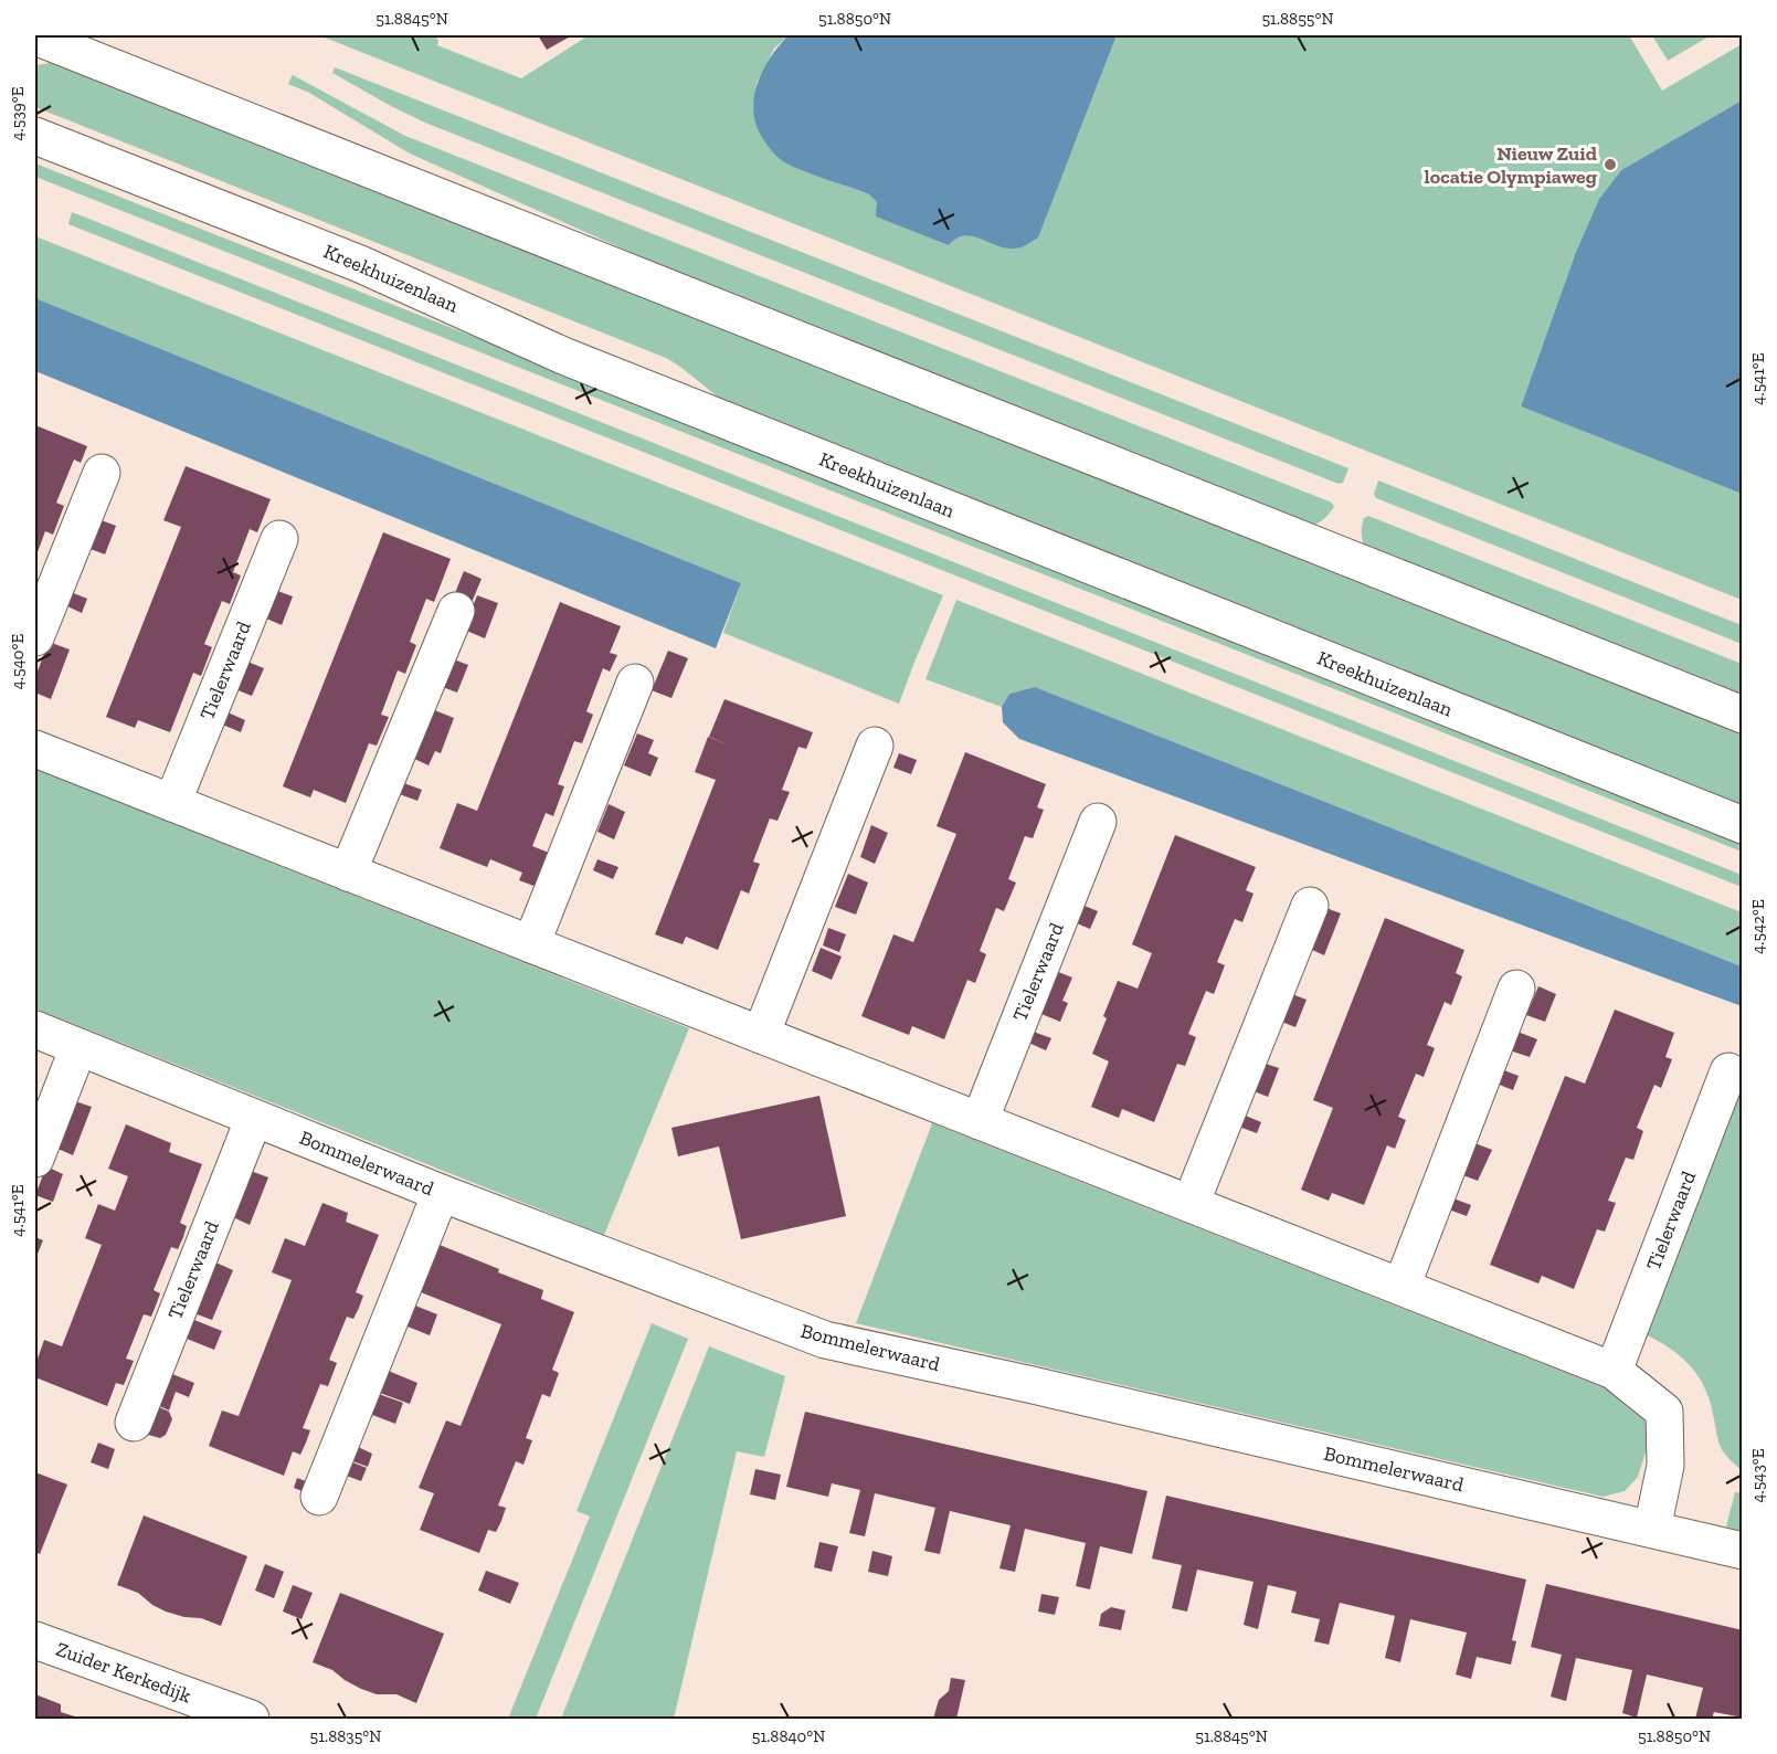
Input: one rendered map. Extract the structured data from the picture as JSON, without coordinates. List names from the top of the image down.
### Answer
{
  "streets": {
    "street": [
      "Kreekhuizenlaan",
      "Tielerwaard",
      "Bommelerwaard",
      "Zuider Kerkedijk"
    ]
  },
  "crossings": [
    ["Tielerwaard", "Bommelerwaard"]
  ],
  "places": ["Nieuw Zuid locatie Olympiaweg"],
  "coordinates": [
    "51.8845°N",
    "51.8850°N",
    "51.8855°N",
    "4.539°E",
    "4.541°E",
    "4.540°E",
    "4.542°E",
    "4.543°E",
    "51.8835°N",
    "51.8840°N"
  ]
}
